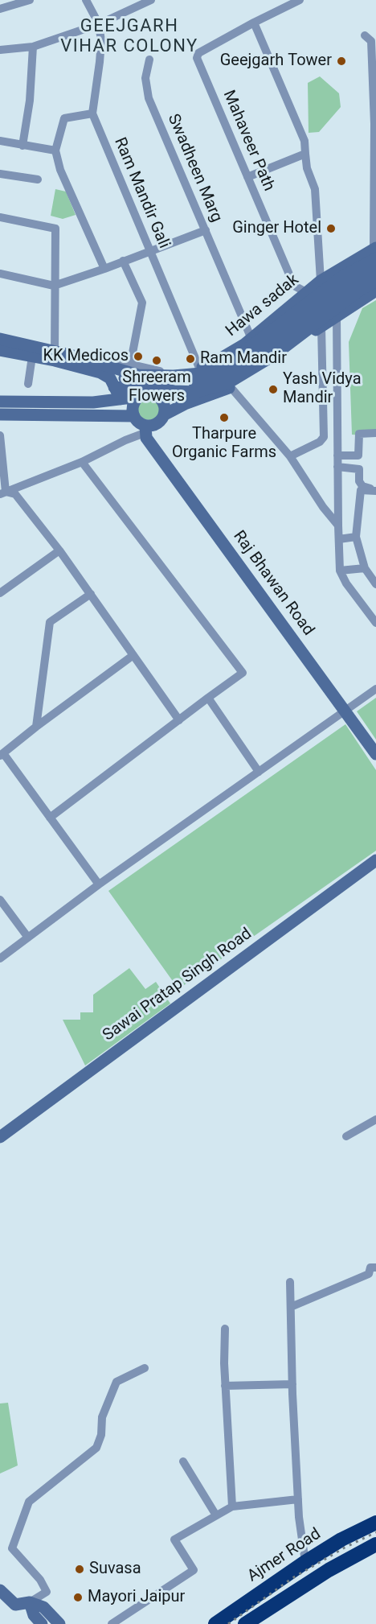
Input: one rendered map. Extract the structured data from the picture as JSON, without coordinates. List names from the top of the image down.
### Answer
{
  "streets": {
    "highway": ["Ajmer Road"],
    "main road": ["Hawa sadak", "Raj Bhawan Road", "Sawai Pratap Singh Road"],
    "street": ["Mahaveer Path", "Swadheen Marg", "Ram Mandir Gali"]
  },
  "crossings": [
    ["Mahaveer Path", "Hawa sadak"],
    ["Swadheen Marg", "Hawa sadak"],
    ["Ram Mandir Gali", "Hawa sadak"]
  ],
  "districts": ["GEEJGARH VIHAR COLONY"],
  "places": [
    "Geejgarh Tower",
    "Ginger Hotel",
    "KK Medicos",
    "Ram Mandir",
    "Shreeram Flowers",
    "Yash Vidya Mandir",
    "Tharpure Organic Farms",
    "Suvasa",
    "Mayori Jaipur"
  ]
}
